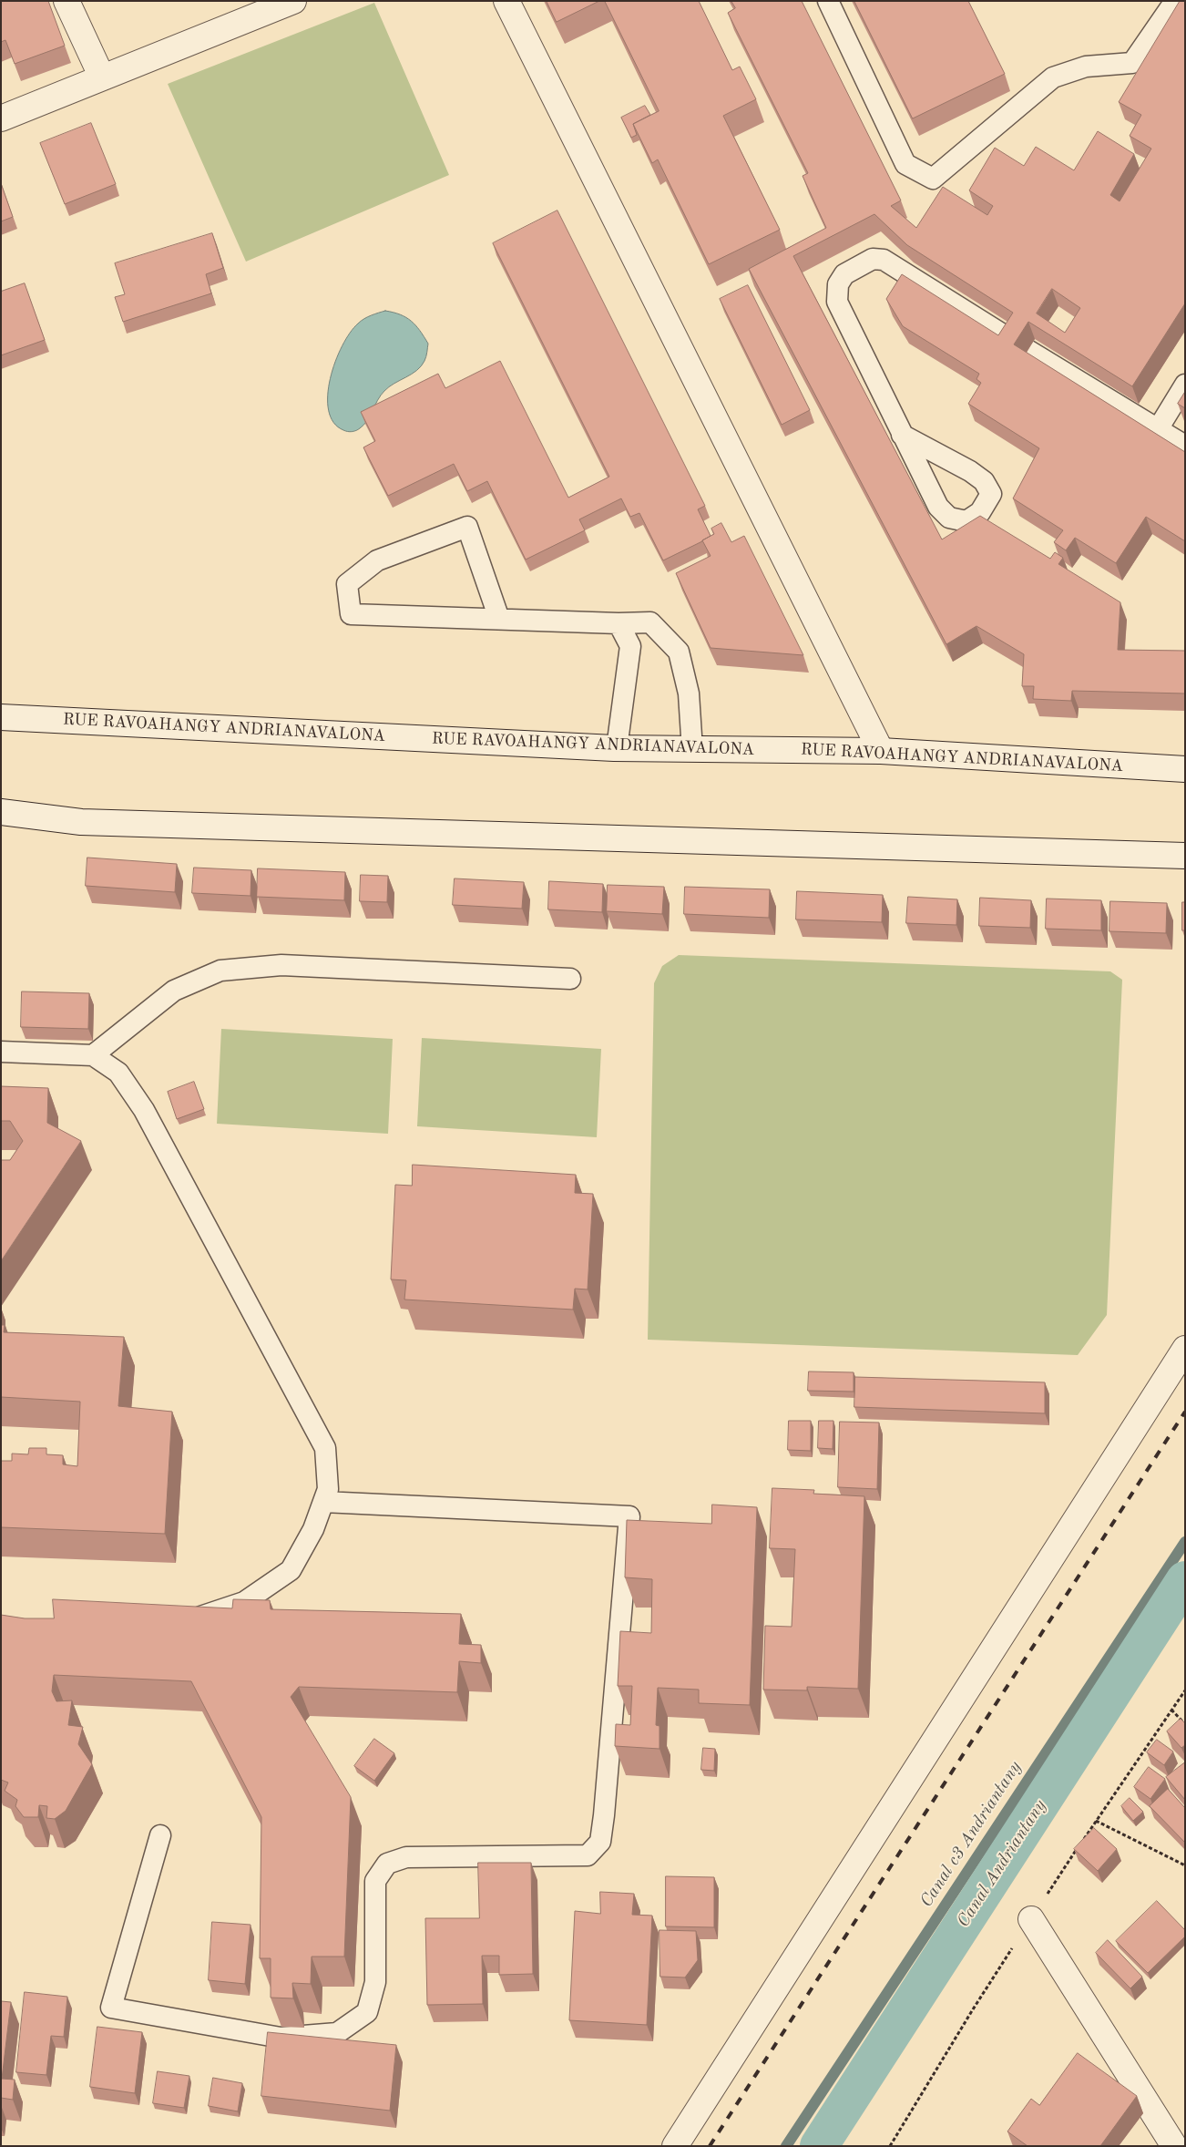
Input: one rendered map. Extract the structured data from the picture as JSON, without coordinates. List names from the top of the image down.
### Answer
{
  "streets": {
    "street": ["RUE RAVOAHANGY ANDRIANAVALONA"]
  },
  "water": ["Canal c3 Andriantany", "Canal Andriantany"]
}
